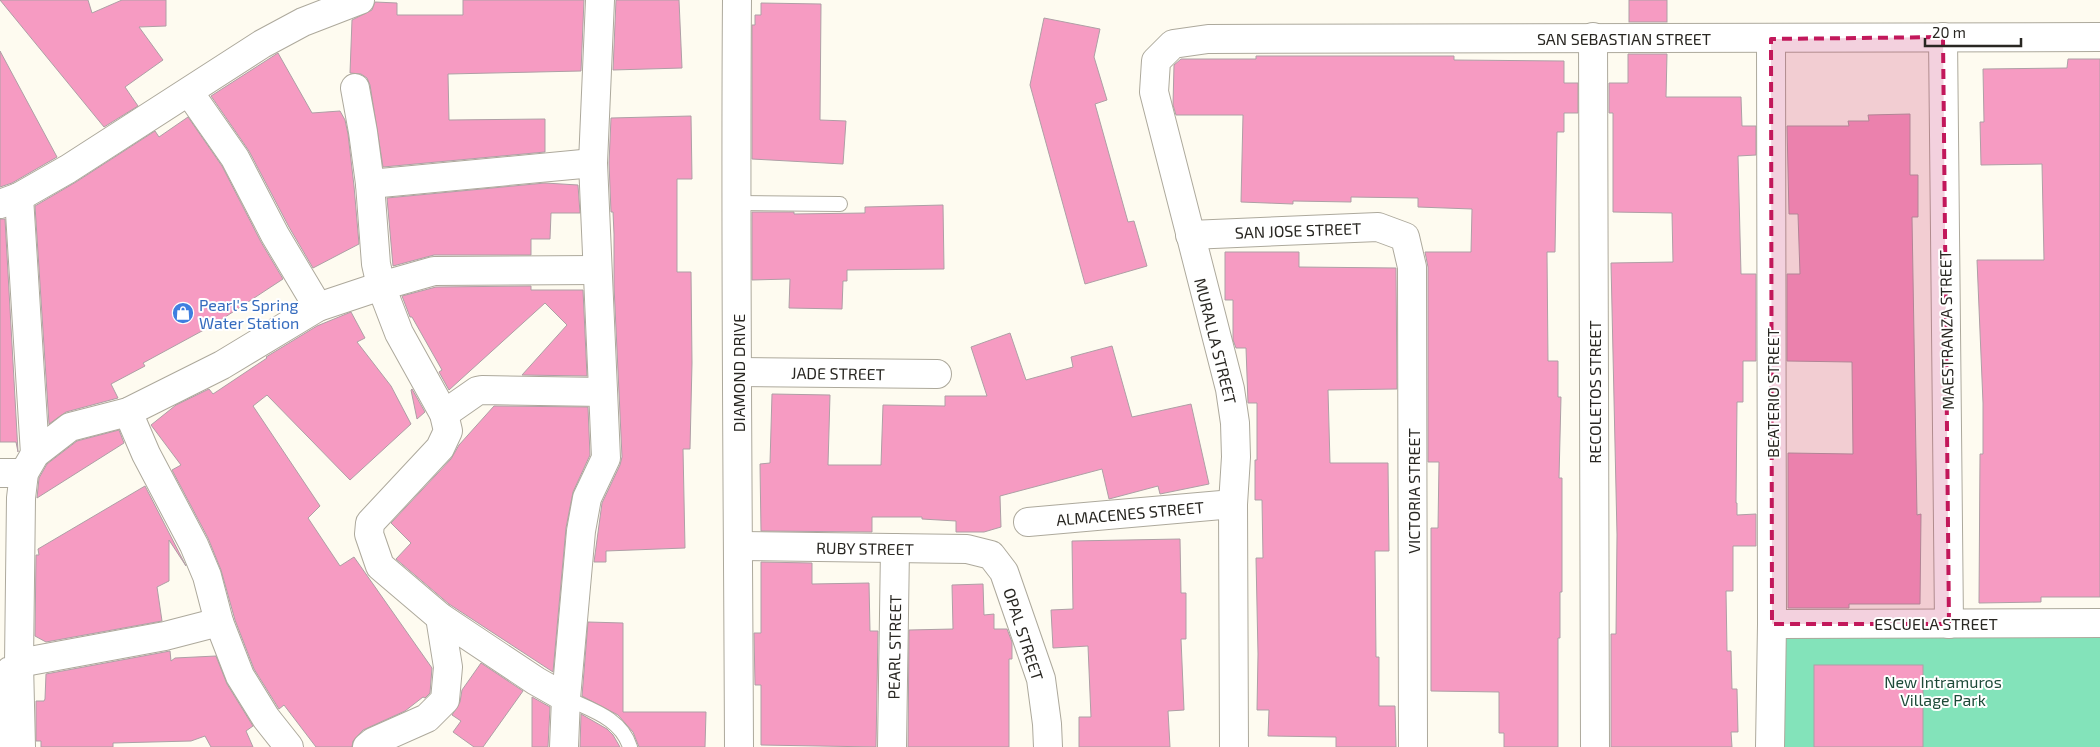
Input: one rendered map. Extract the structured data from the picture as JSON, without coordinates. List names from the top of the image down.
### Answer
{
  "streets": {
    "street": [
      "SAN SEBASTIAN STREET",
      "SAN JOSE STREET",
      "MAESTRANZA STREET",
      "MURALLA STREET",
      "DIAMOND DRIVE",
      "JADE STREET",
      "RECOLETOS STREET",
      "BEATERIO STREET",
      "VICTORIA STREET",
      "ALMACENES STREET",
      "RUBY STREET",
      "ESCUELA STREET",
      "OPAL STREET",
      "PEARL STREET"
    ]
  },
  "crossings": [
    ["SAN SEBASTIAN STREET", "MAESTRANZA STREET"],
    ["SAN SEBASTIAN STREET", "MURALLA STREET"],
    ["SAN SEBASTIAN STREET", "RECOLETOS STREET"],
    ["SAN SEBASTIAN STREET", "BEATERIO STREET"],
    ["SAN JOSE STREET", "MURALLA STREET"],
    ["SAN JOSE STREET", "VICTORIA STREET"],
    ["MAESTRANZA STREET", "ESCUELA STREET"],
    ["MURALLA STREET", "ALMACENES STREET"],
    ["DIAMOND DRIVE", "JADE STREET"],
    ["DIAMOND DRIVE", "RUBY STREET"],
    ["BEATERIO STREET", "ESCUELA STREET"],
    ["RUBY STREET", "OPAL STREET"],
    ["RUBY STREET", "PEARL STREET"]
  ],
  "parks": ["New Intramuros Village Park"],
  "places": {
    "shop": ["Pearl's Spring Water Station"]
  },
  "scale_bar": "20 m"
}
